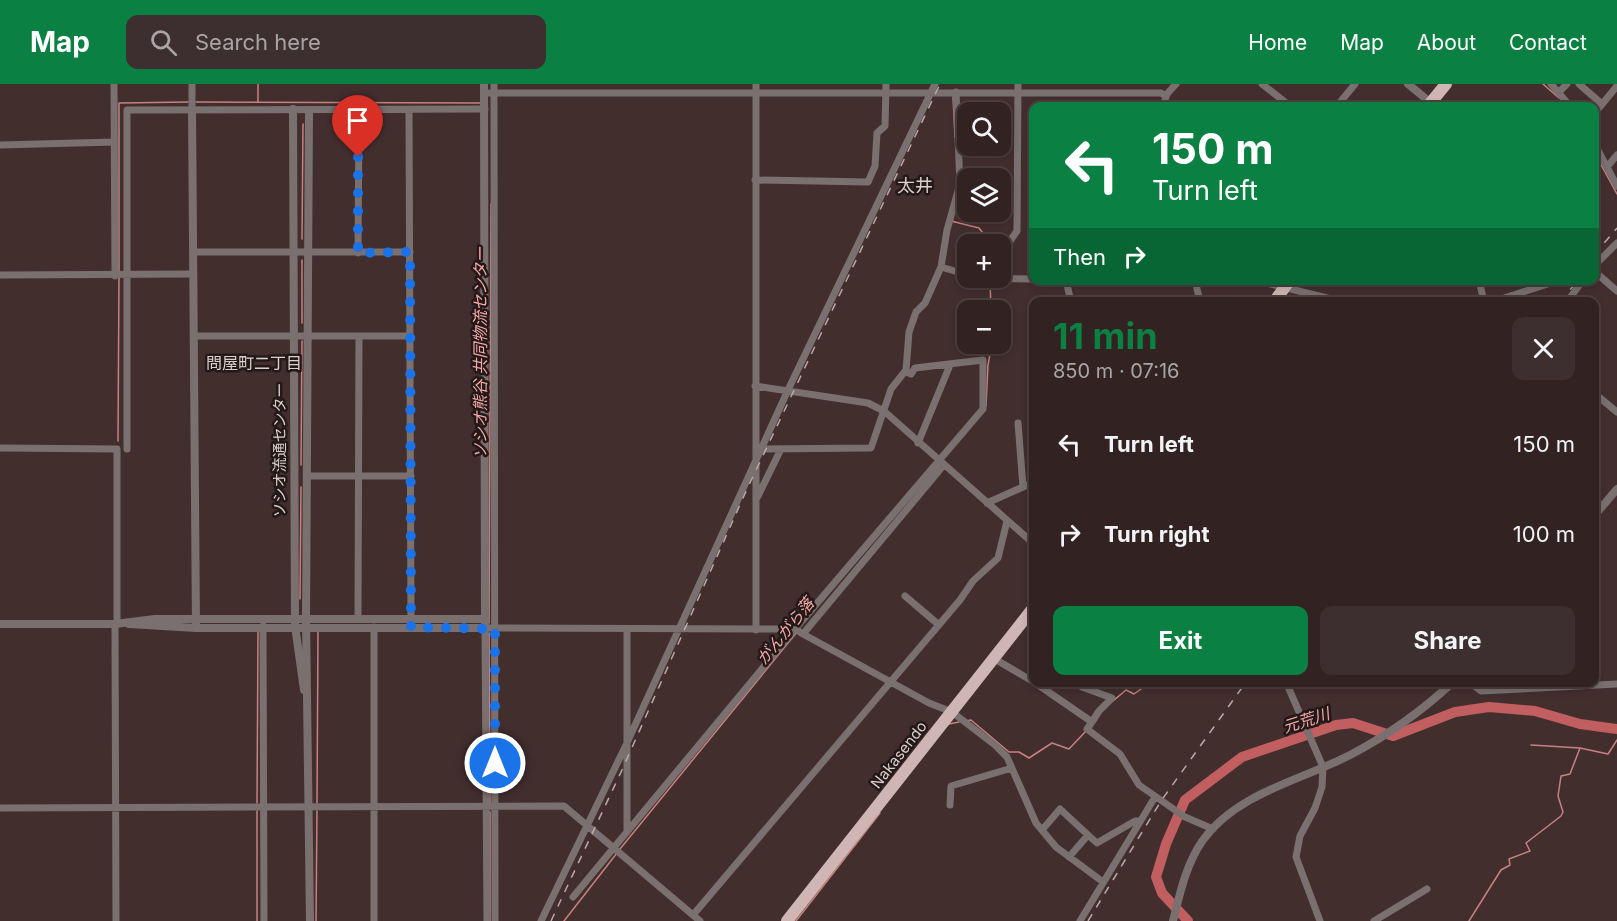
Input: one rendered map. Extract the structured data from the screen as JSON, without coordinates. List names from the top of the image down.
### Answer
{
  "streets": {
    "highway": ["Nakasendo"],
    "street": ["ソシオ流通センター"]
  },
  "districts": ["太井", "問屋町二丁目"],
  "water": ["ソシオ熊谷 共同物流センター", "がんがら落", "元荒川"],
  "page": {
    "header": "Map",
    "search": "Search here",
    "nav": [
      "Home",
      "Map",
      "About",
      "Contact"
    ],
    "map_buttons": ["+", "−"],
    "turn": ["150 m", "Turn left"],
    "then": "Then",
    "heading": ["11 min", "850 m · 07:16"],
    "list": [
      {
        "name": "Turn left",
        "value": "150 m"
      },
      {
        "name": "Turn right",
        "value": "100 m"
      }
    ],
    "buttons": ["Exit", "Share"]
  }
}
